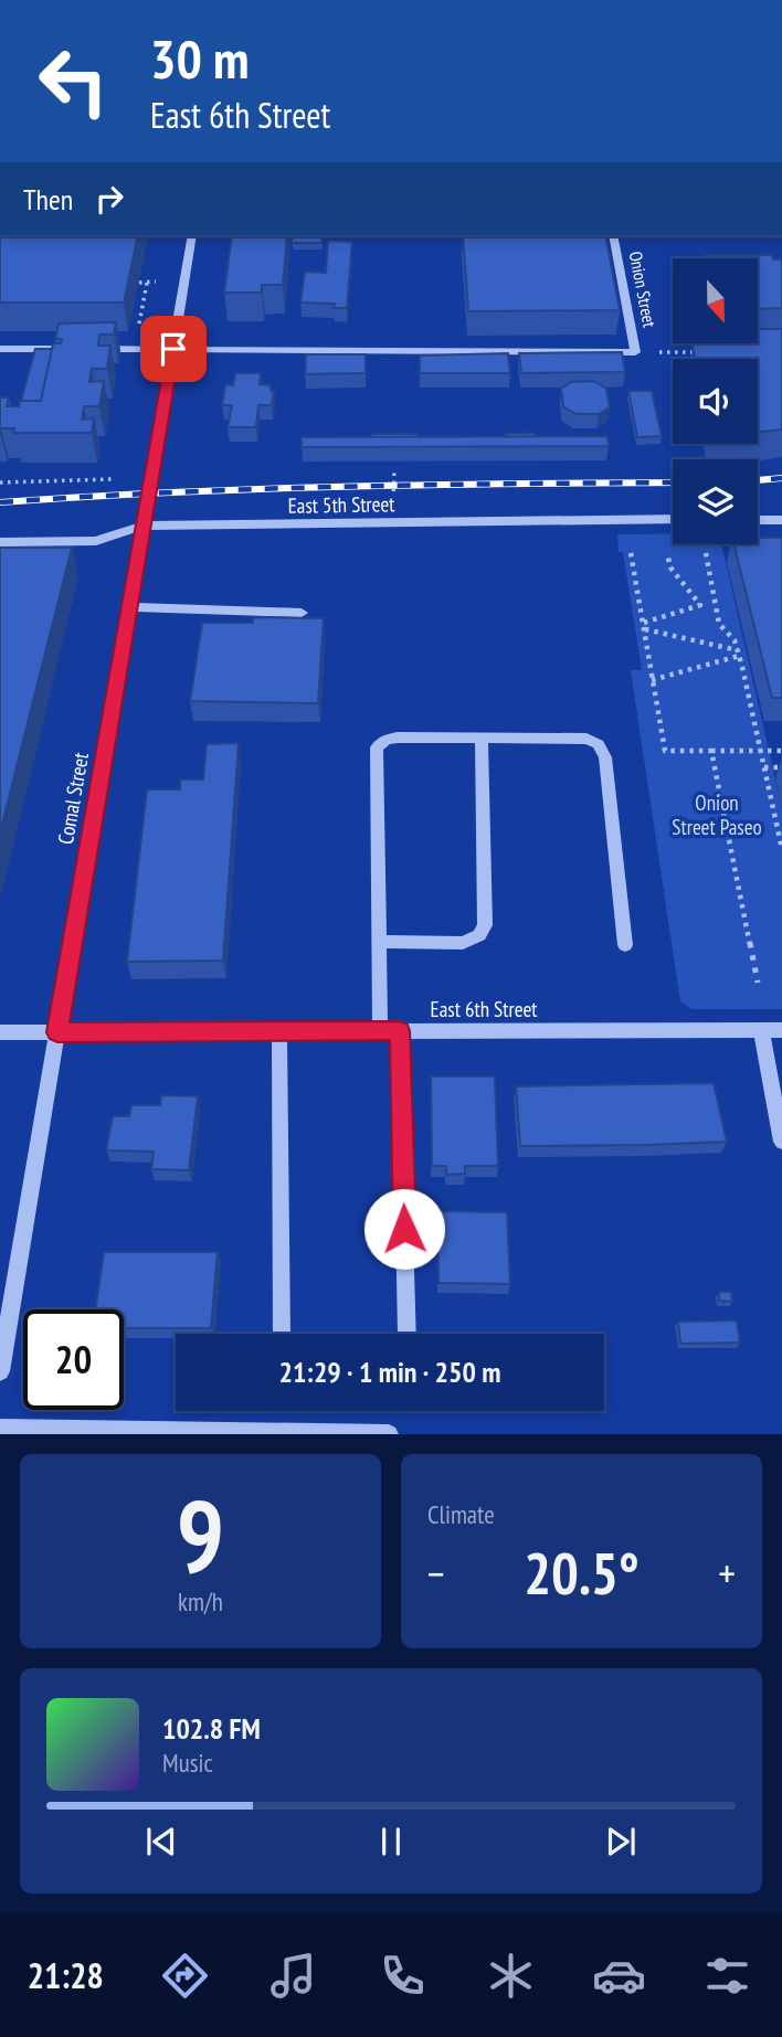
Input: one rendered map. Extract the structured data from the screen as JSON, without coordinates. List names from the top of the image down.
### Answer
{
  "streets": {
    "street": [
      "Onion Street",
      "East 5th Street",
      "Comal Street",
      "East 6th Street"
    ]
  },
  "crossings": [
    ["East 5th Street", "Comal Street"],
    ["Comal Street", "East 6th Street"]
  ],
  "parks": ["Onion Street Paseo"],
  "north": "bottom",
  "page": {
    "turn": ["30 m", "East 6th Street"],
    "then": "Then",
    "limit": "20",
    "trip": "21:29 · 1 min · 250 m",
    "tile": [
      ["9", "km/h"],
      "Climate"
    ],
    "heat": ["−", "20.5°", "+"],
    "song": ["102.8 FM", "Music"],
    "tabs": "21:28"
  }
}
